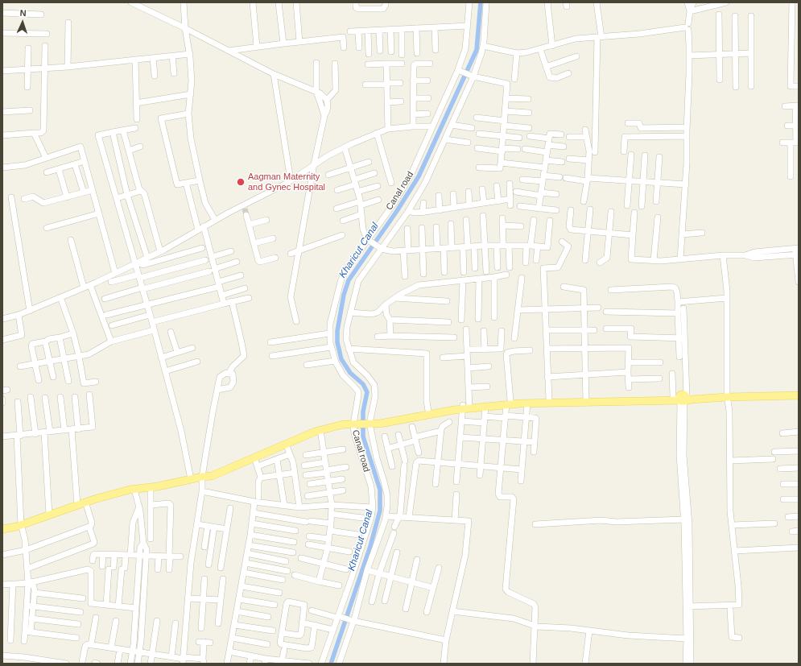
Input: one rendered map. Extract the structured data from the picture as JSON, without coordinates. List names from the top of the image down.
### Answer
{
  "streets": {
    "street": ["Canal road"]
  },
  "water": ["Kharicut Canal"],
  "places": ["Aagman Maternity and Gynec Hospital"],
  "north": "top"
}
